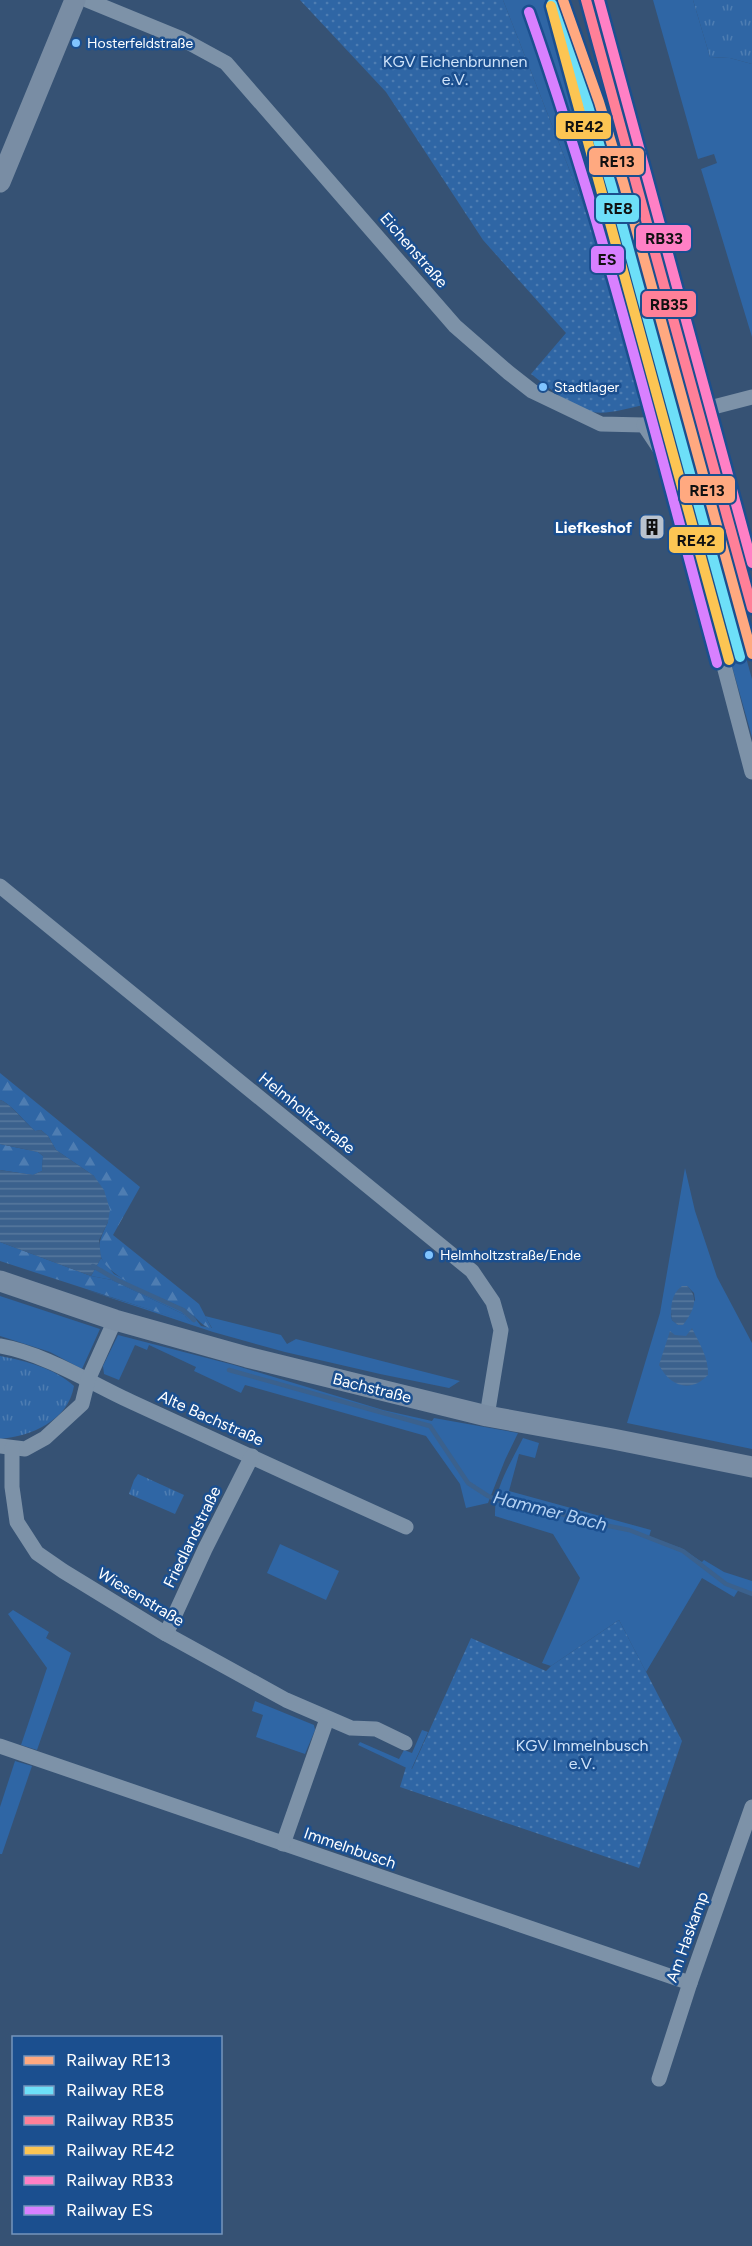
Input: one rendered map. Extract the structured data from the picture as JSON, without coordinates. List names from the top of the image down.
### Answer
{
  "streets": {
    "street": [
      "Eichenstraße",
      "Helmholtzstraße",
      "Bachstraße",
      "Alte Bachstraße",
      "Friedlandstraße",
      "Wiesenstraße",
      "Immelnbusch",
      "Am Haskamp"
    ]
  },
  "crossings": [
    ["Helmholtzstraße", "Bachstraße"],
    ["Alte Bachstraße", "Friedlandstraße"],
    ["Friedlandstraße", "Wiesenstraße"],
    ["Immelnbusch", "Am Haskamp"]
  ],
  "water": ["Hammer Bach"],
  "parks": ["KGV Eichenbrunnen e.V.", "KGV Immelnbusch e.V."],
  "places": {
    "other": ["Hosterfeldstraße", "Stadtlager", "Helmholtzstraße/Ende"],
    "building": ["Liefkeshof"]
  },
  "lines": [
    "rail line RE13",
    "rail line RB35",
    "rail line RB33",
    "rail line RE8",
    "rail line RE42",
    "rail line ES"
  ],
  "legend": [
    "Railway RE13",
    "Railway RE8",
    "Railway RB35",
    "Railway RE42",
    "Railway RB33",
    "Railway ES"
  ]
}
